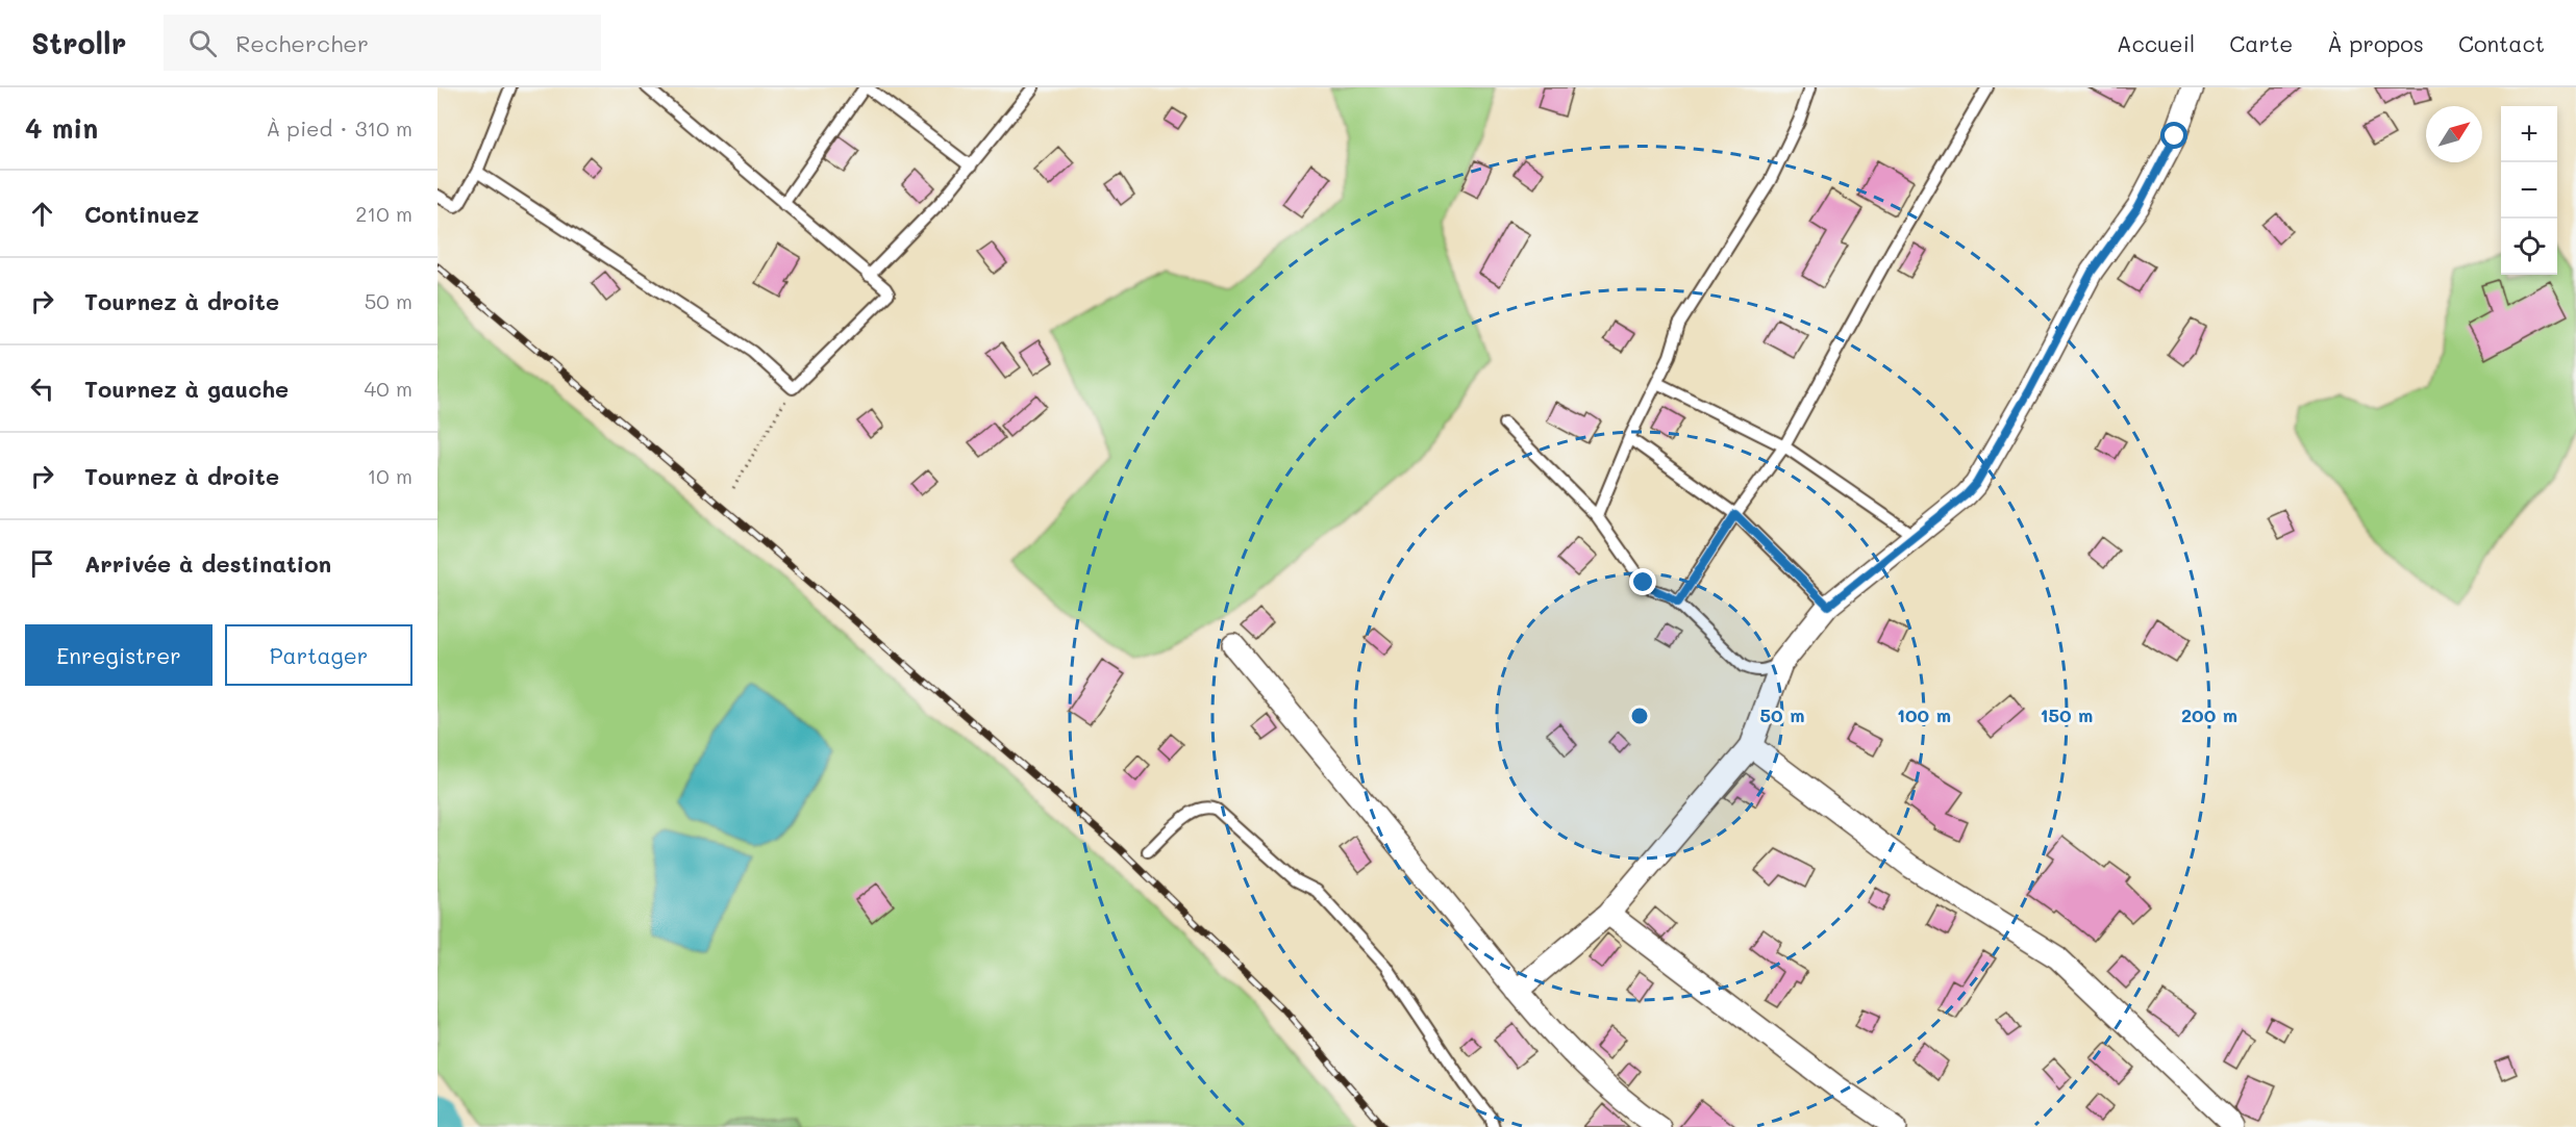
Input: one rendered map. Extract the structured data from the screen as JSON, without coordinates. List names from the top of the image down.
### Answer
{
  "north": "top right",
  "page": {
    "header": "Strollr",
    "search": "Rechercher",
    "nav": [
      "Accueil",
      "Carte",
      "À propos",
      "Contact"
    ],
    "heading": ["4 min", "À pied · 310 m"],
    "map_buttons": ["+", "−"],
    "list": [
      ["Continuez", "210 m"],
      ["Tournez à droite", "50 m"],
      ["Tournez à gauche", "40 m"],
      ["Tournez à droite", "10 m"],
      "Arrivée à destination"
    ],
    "buttons": ["Enregistrer", "Partager"]
  },
  "rings": [
    "50 m",
    "100 m",
    "150 m",
    "200 m"
  ]
}
